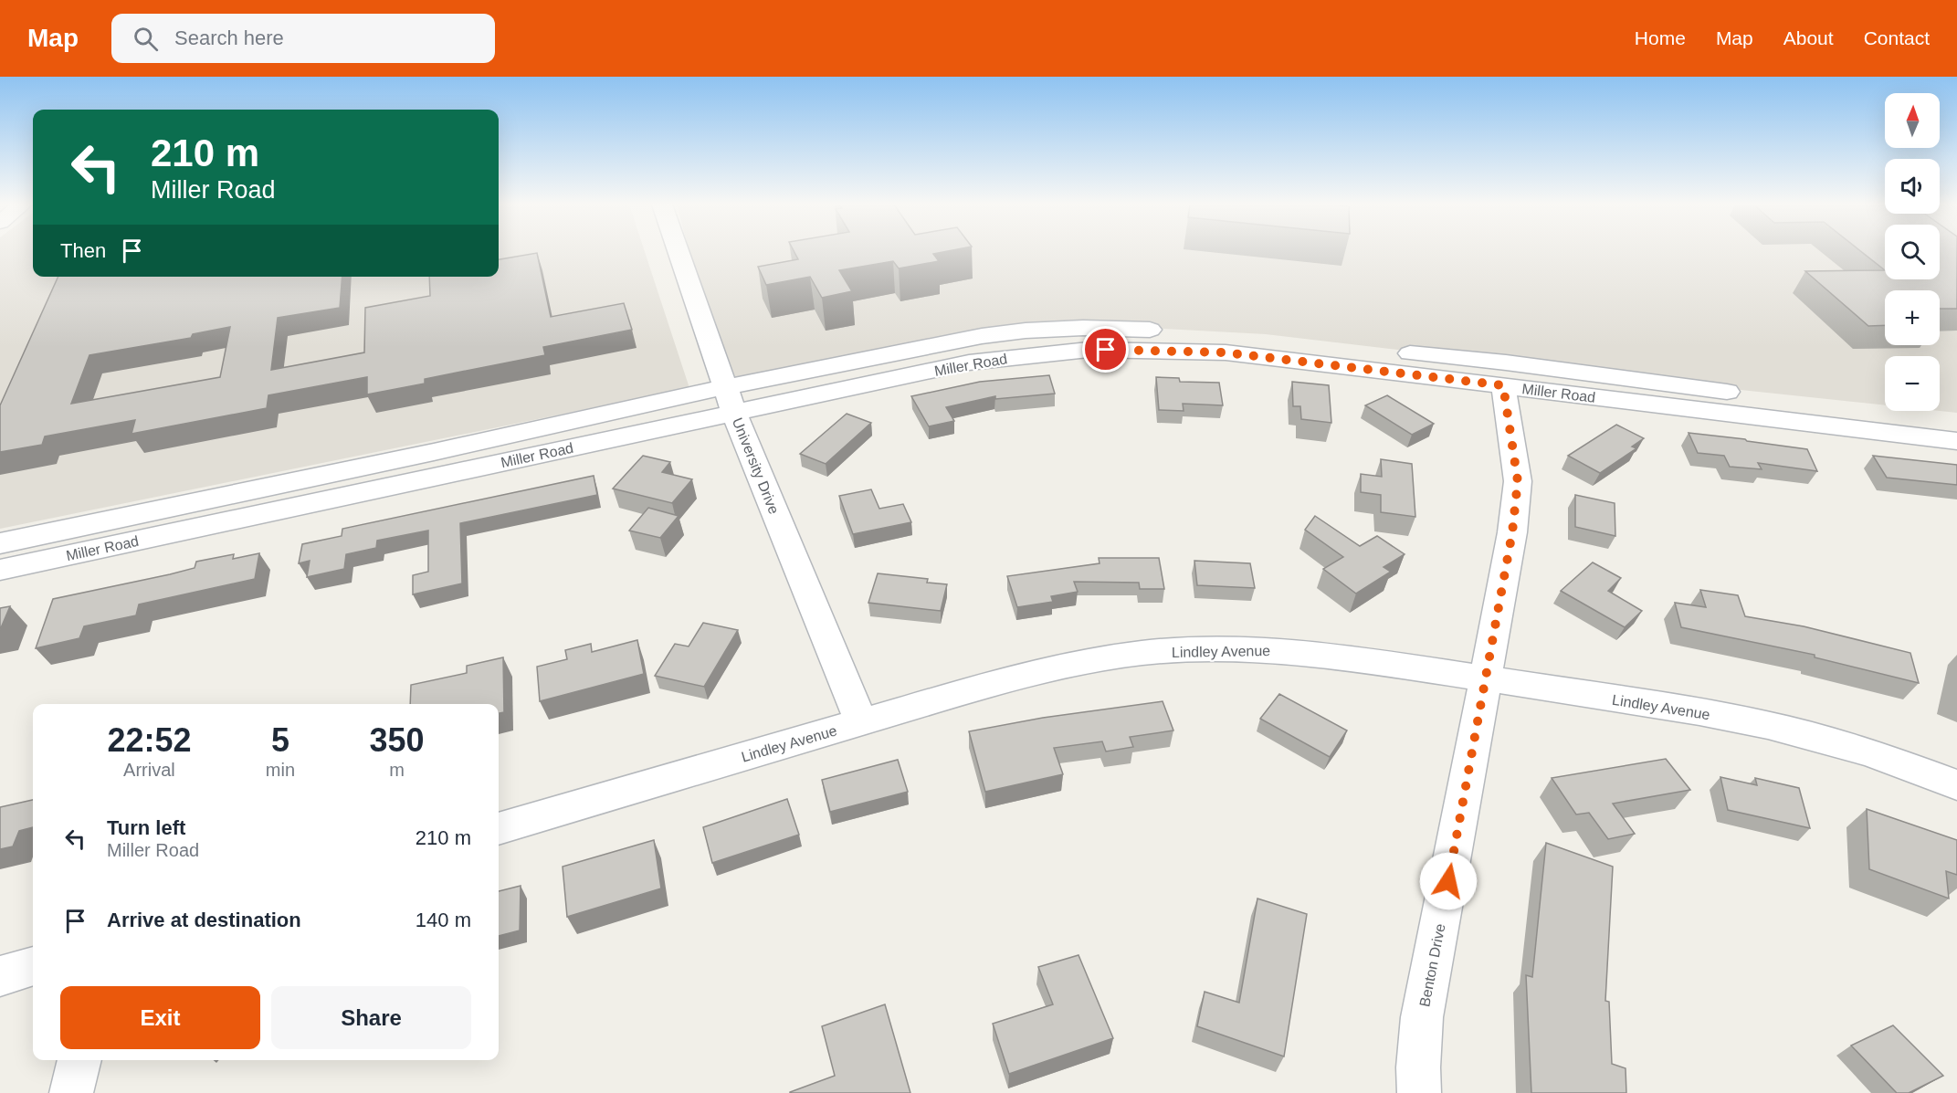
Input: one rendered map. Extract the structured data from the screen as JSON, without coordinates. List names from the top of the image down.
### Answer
{
  "streets": {
    "street": [
      "Miller Road",
      "University Drive",
      "Lindley Avenue",
      "Benton Drive"
    ]
  },
  "crossings": [
    ["Miller Road", "University Drive"],
    ["Miller Road", "Benton Drive"],
    ["University Drive", "Lindley Avenue"],
    ["Lindley Avenue", "Benton Drive"]
  ],
  "north": "top",
  "page": {
    "header": "Map",
    "search": "Search here",
    "nav": [
      "Home",
      "Map",
      "About",
      "Contact"
    ],
    "map_buttons": ["+", "−"],
    "turn": ["210 m", "Miller Road"],
    "then": "Then",
    "eta": [
      "22:52",
      "Arrival",
      "5",
      "min",
      "350",
      "m"
    ],
    "list": [
      {
        "name": "Turn left",
        "note": "Miller Road",
        "value": "210 m"
      },
      {
        "name": "Arrive at destination",
        "value": "140 m"
      }
    ],
    "buttons": ["Exit", "Share"]
  }
}
